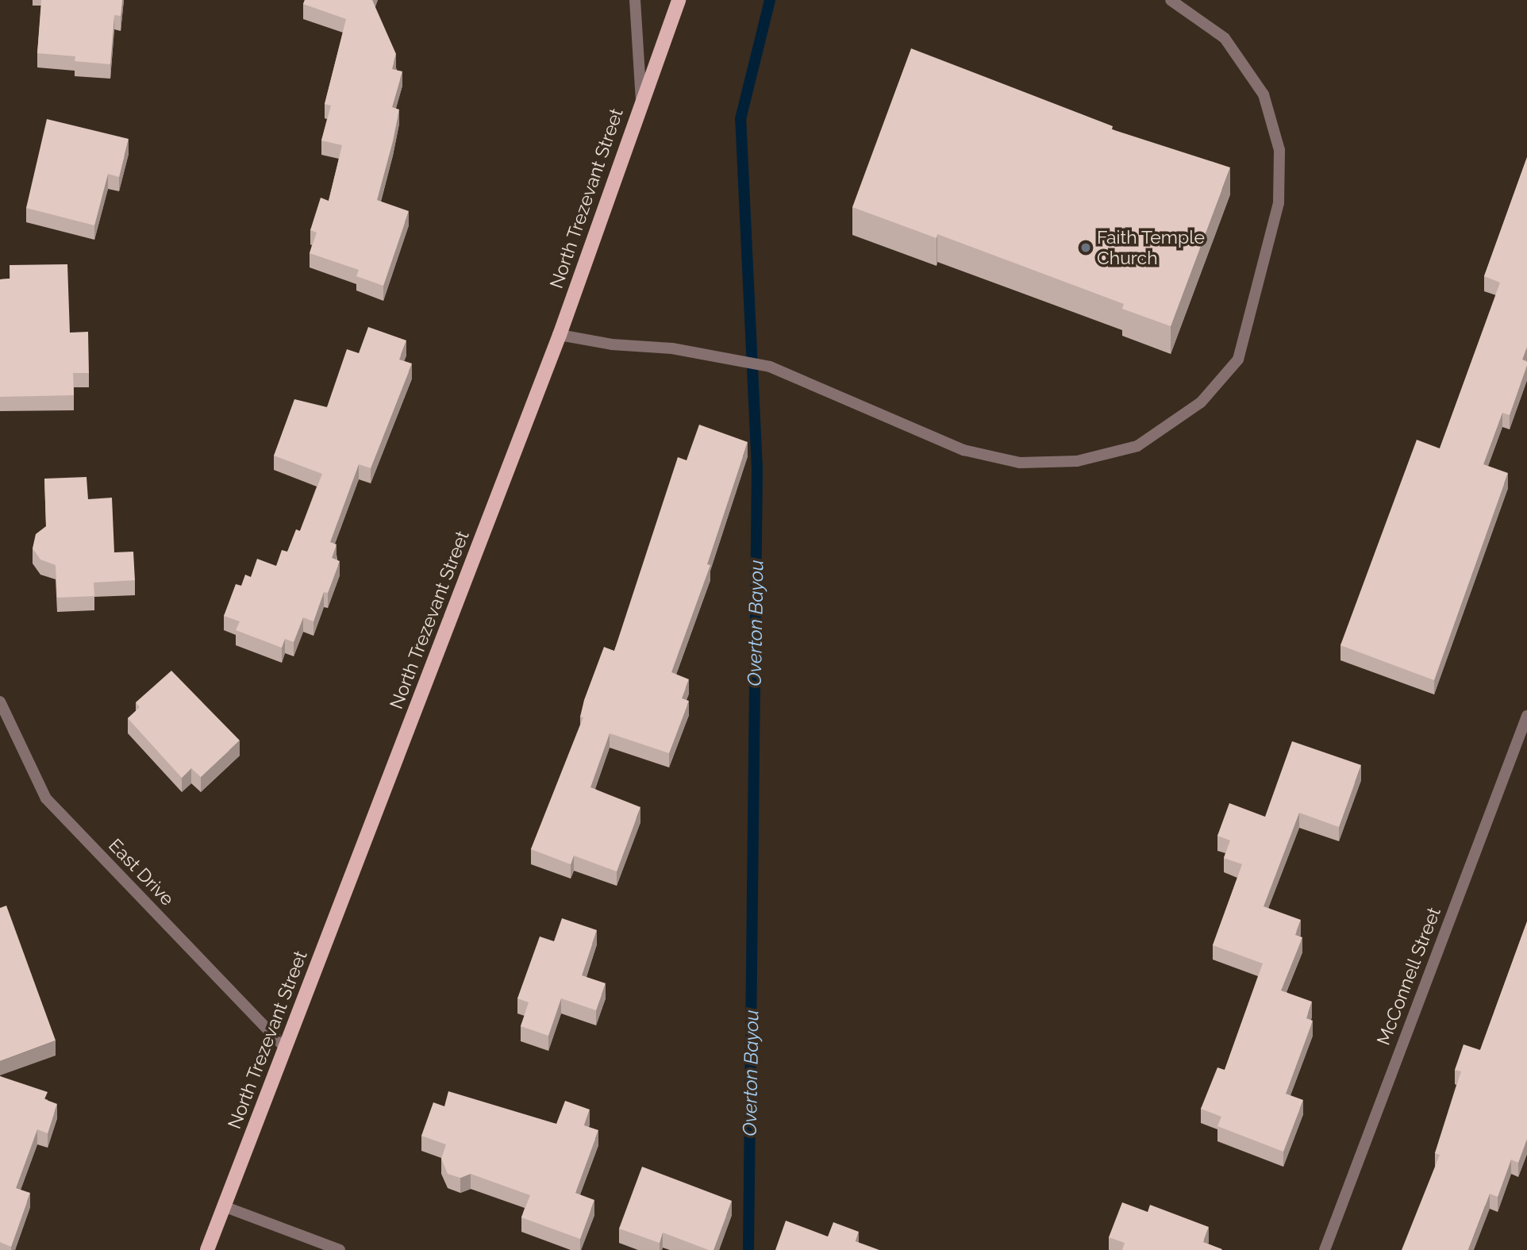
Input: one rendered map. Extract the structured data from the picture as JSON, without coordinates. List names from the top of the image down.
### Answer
{
  "streets": {
    "main road": ["North Trezevant Street"],
    "street": ["East Drive", "McConnell Street"]
  },
  "crossings": [
    ["North Trezevant Street", "East Drive"]
  ],
  "water": ["Overton Bayou"],
  "places": ["Faith Temple Church"]
}
